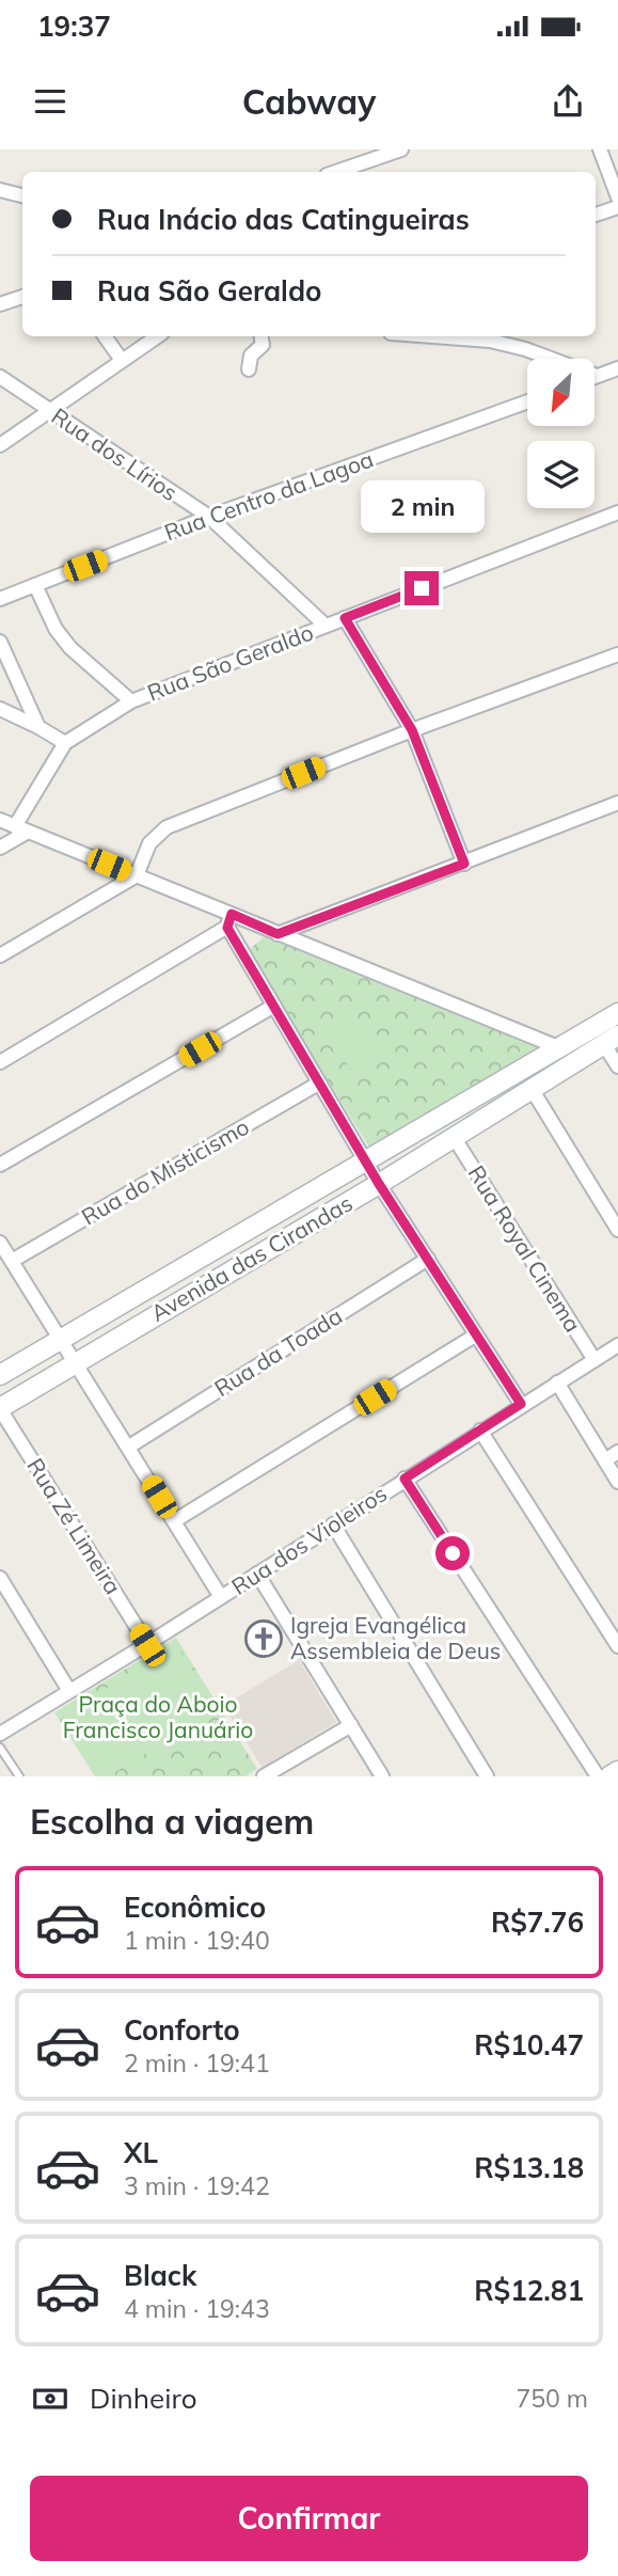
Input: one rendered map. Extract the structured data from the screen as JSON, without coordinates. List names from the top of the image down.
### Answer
{
  "streets": {
    "street": [
      "Rua dos Lírios",
      "Rua Centro da Lagoa",
      "Rua São Geraldo",
      "Rua do Misticismo",
      "Rua Royal Cinema",
      "Avenida das Cirandas",
      "Rua da Toada",
      "Rua Zé Limeira",
      "Rua dos Violeiros"
    ]
  },
  "crossings": [
    ["Rua dos Lírios", "Rua Centro da Lagoa"],
    ["Rua dos Lírios", "Rua São Geraldo"],
    ["Rua Royal Cinema", "Avenida das Cirandas"],
    ["Rua Royal Cinema", "Rua dos Violeiros"],
    ["Avenida das Cirandas", "Rua Zé Limeira"],
    ["Rua Zé Limeira", "Rua dos Violeiros"]
  ],
  "parks": ["Praça do Aboio Francisco Januário"],
  "places": {
    "church": ["Igreja Evangélica Assembleia de Deus"]
  },
  "north": "bottom left",
  "page": {
    "status": "19:37",
    "header": "Cabway",
    "banner": ["Rua Inácio das Catingueiras", "Rua São Geraldo"],
    "bubble": "2 min",
    "heading": "Escolha a viagem",
    "list": [
      {
        "name": "Econômico",
        "note": "1 min · 19:40",
        "value": "R$7.76"
      },
      {
        "name": "Conforto",
        "note": "2 min · 19:41",
        "value": "R$10.47"
      },
      {
        "name": "XL",
        "note": "3 min · 19:42",
        "value": "R$13.18"
      },
      {
        "name": "Black",
        "note": "4 min · 19:43",
        "value": "R$12.81"
      }
    ],
    "pay": ["Dinheiro", "750 m"],
    "buttons": "Confirmar"
  }
}
